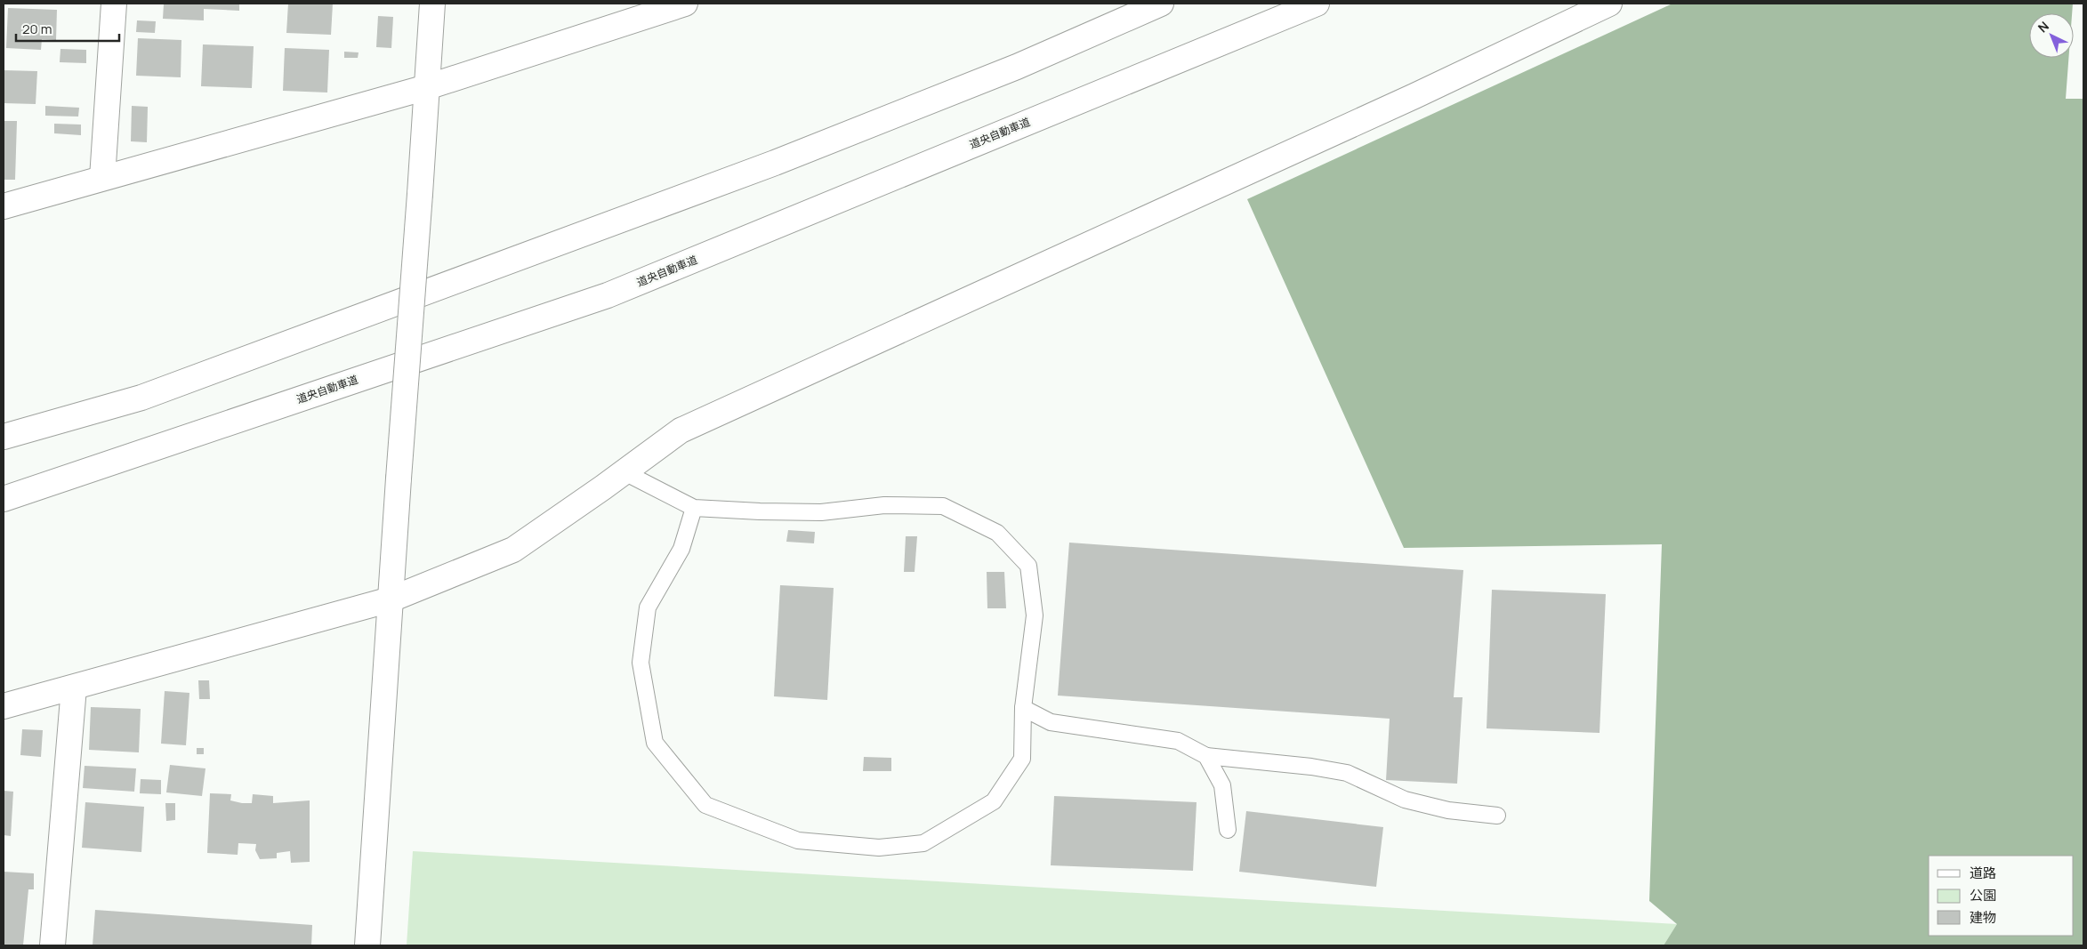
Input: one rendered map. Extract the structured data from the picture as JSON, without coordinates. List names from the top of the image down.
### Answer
{
  "streets": {
    "main road": ["道央自動車道"]
  },
  "legend": ["道路", "公園", "建物"],
  "scale_bar": "20 m",
  "north": "top left"
}
